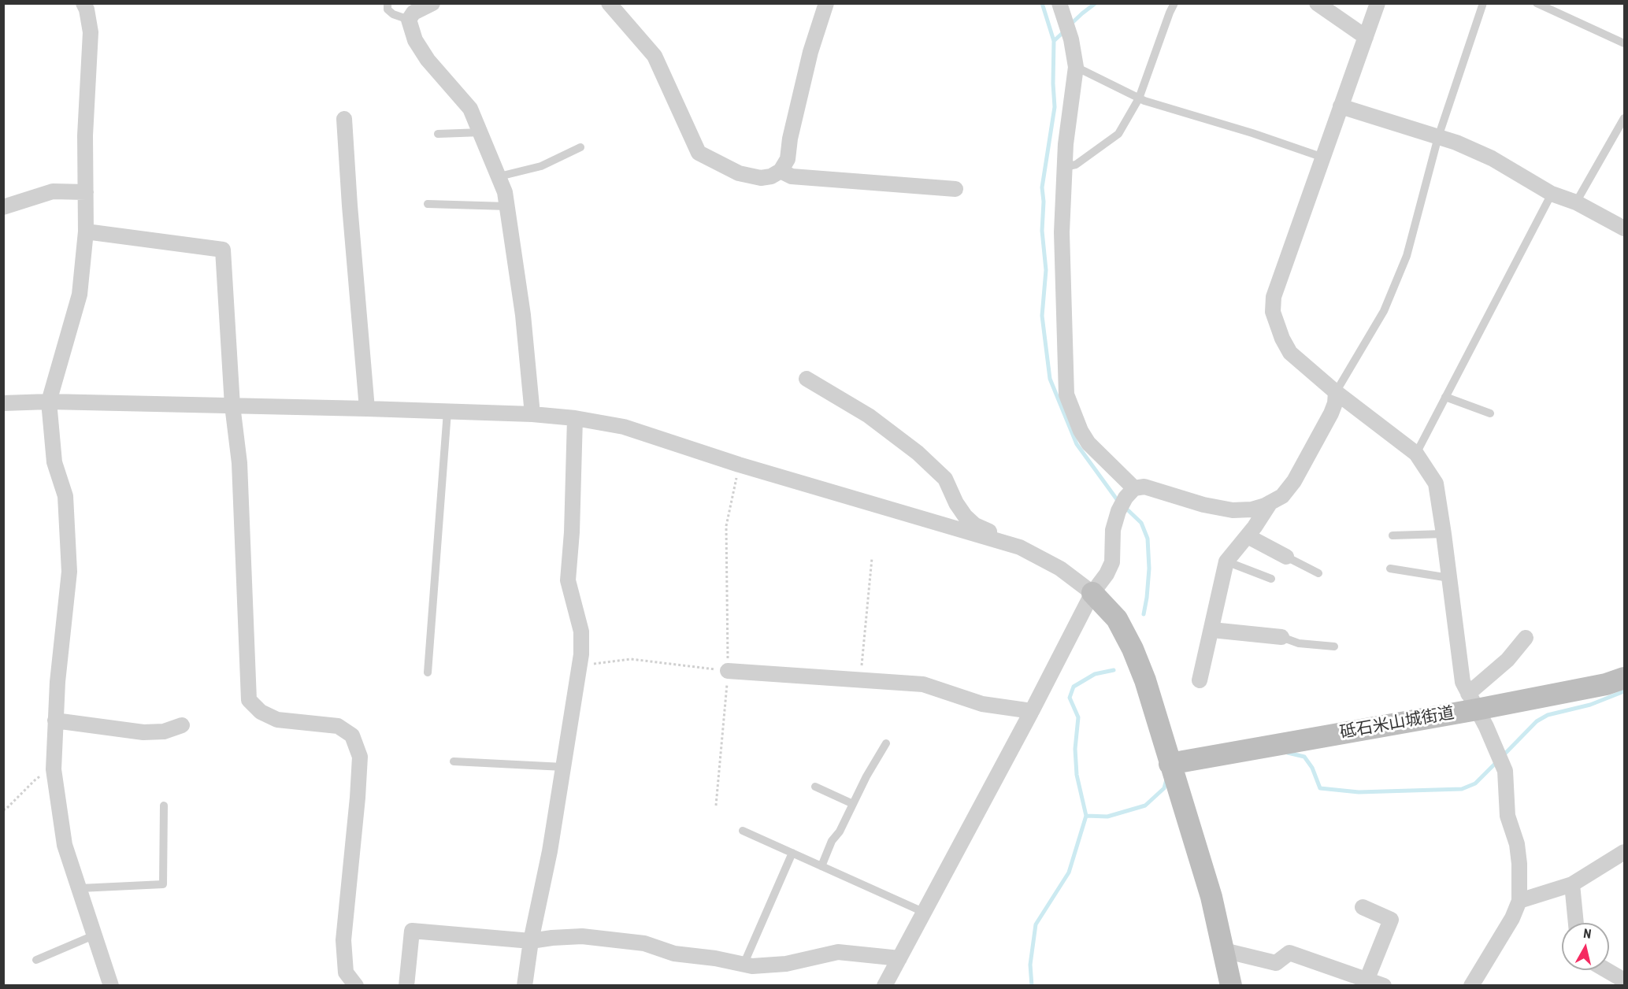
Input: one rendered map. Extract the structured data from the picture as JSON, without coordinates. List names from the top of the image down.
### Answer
{
  "streets": {
    "street": ["砥石米山城街道"]
  },
  "north": "top"
}
